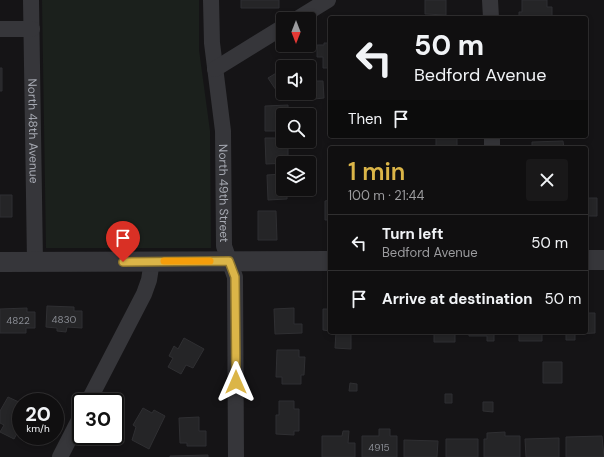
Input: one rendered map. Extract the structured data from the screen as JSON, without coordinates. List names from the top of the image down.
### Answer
{
  "streets": {
    "street": ["North 48th Avenue", "North 49th Street"]
  },
  "house_numbers": ["4830", "4822", "4915"],
  "north": "bottom",
  "page": {
    "turn": ["50 m", "Bedford Avenue"],
    "then": "Then",
    "heading": ["1 min", "100 m · 21:44"],
    "list": [
      {
        "name": "Turn left",
        "note": "Bedford Avenue",
        "value": "50 m"
      },
      {
        "name": "Arrive at destination",
        "value": "50 m"
      }
    ],
    "speed": "20 km/h",
    "limit": "30"
  }
}
